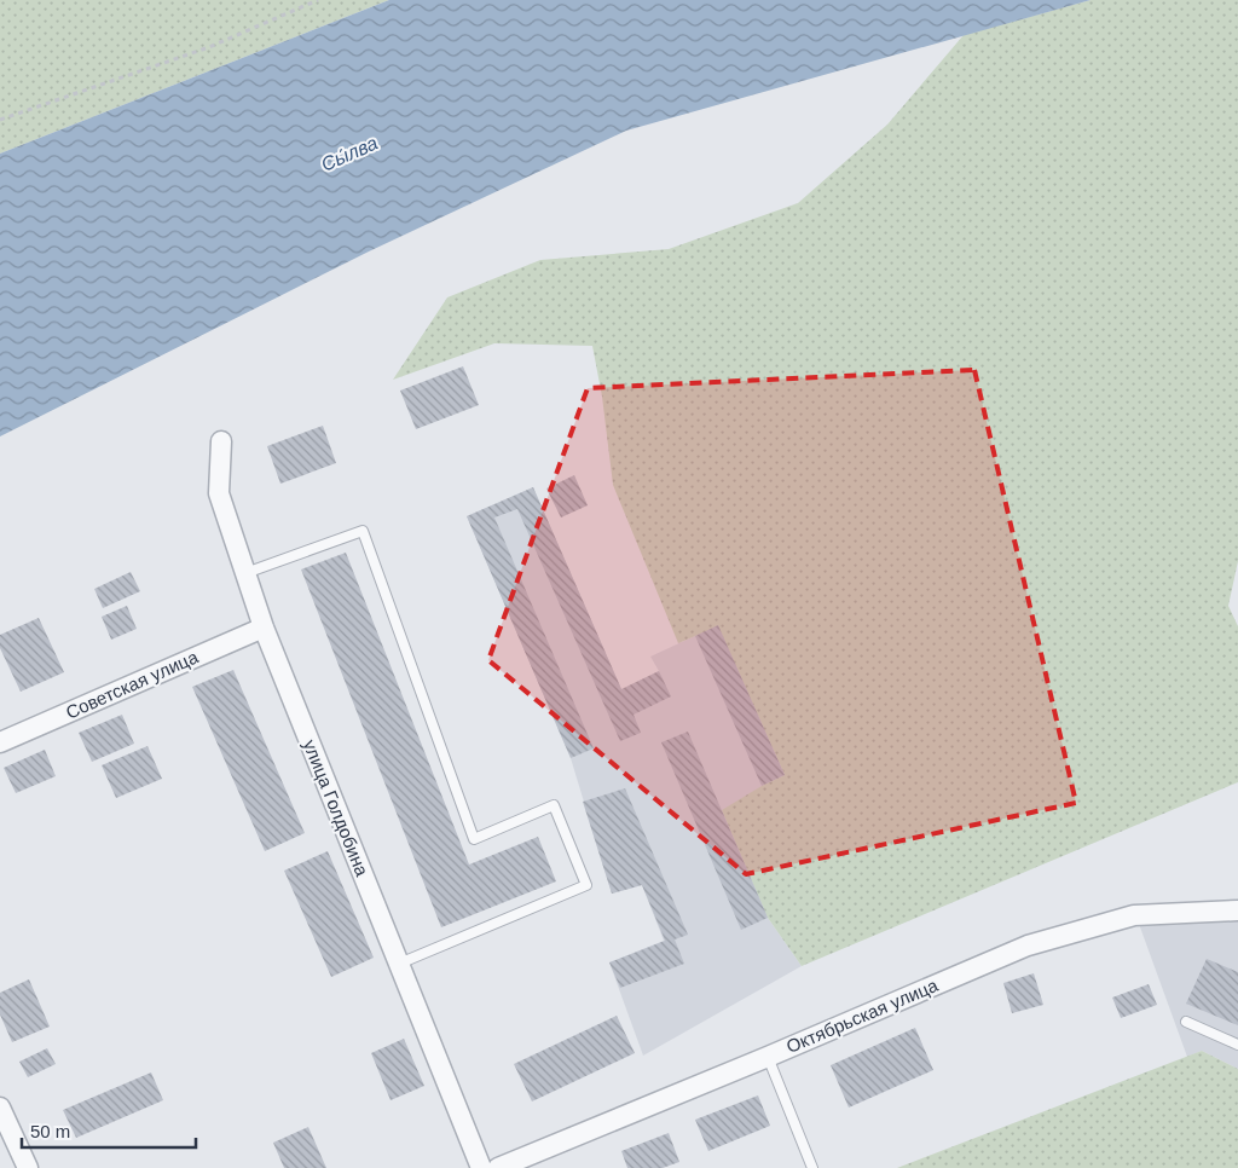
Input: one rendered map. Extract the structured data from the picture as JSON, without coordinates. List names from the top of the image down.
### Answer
{
  "streets": {
    "street": ["Советская улица", "улица Голдобина", "Октябрьская улица"]
  },
  "crossings": [
    ["Советская улица", "улица Голдобина"]
  ],
  "water": ["Сы́лва"],
  "scale_bar": "50 m"
}
